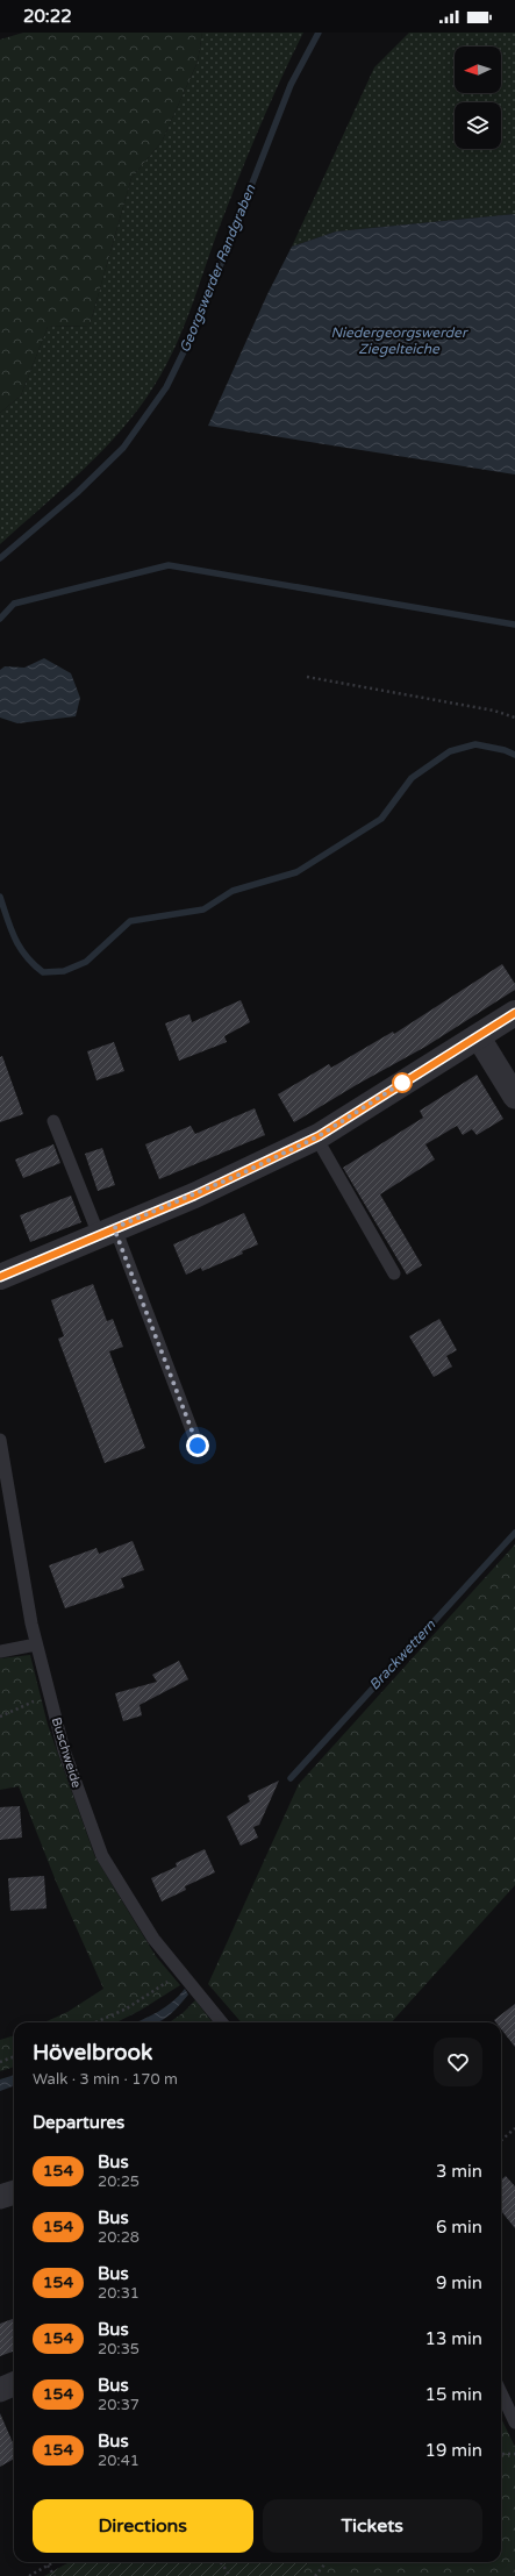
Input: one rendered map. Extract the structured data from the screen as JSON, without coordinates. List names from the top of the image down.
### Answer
{
  "streets": {
    "lane": ["Buschweide"]
  },
  "water": ["Georgswerder Randgraben", "Niedergeorgswerder Ziegelteiche", "Brackwettern"],
  "lines": ["bus line 154"],
  "north": "left",
  "page": {
    "status": "20:22",
    "heading": [
      ["Hövelbrook", "Walk · 3 min · 170 m"],
      "Departures"
    ],
    "list": [
      {
        "mark": "154",
        "name": "Bus",
        "note": "20:25",
        "value": "3 min"
      },
      {
        "mark": "154",
        "name": "Bus",
        "note": "20:28",
        "value": "6 min"
      },
      {
        "mark": "154",
        "name": "Bus",
        "note": "20:31",
        "value": "9 min"
      },
      {
        "mark": "154",
        "name": "Bus",
        "note": "20:35",
        "value": "13 min"
      },
      {
        "mark": "154",
        "name": "Bus",
        "note": "20:37",
        "value": "15 min"
      },
      {
        "mark": "154",
        "name": "Bus",
        "note": "20:41",
        "value": "19 min"
      }
    ],
    "buttons": ["Directions", "Tickets"]
  }
}
